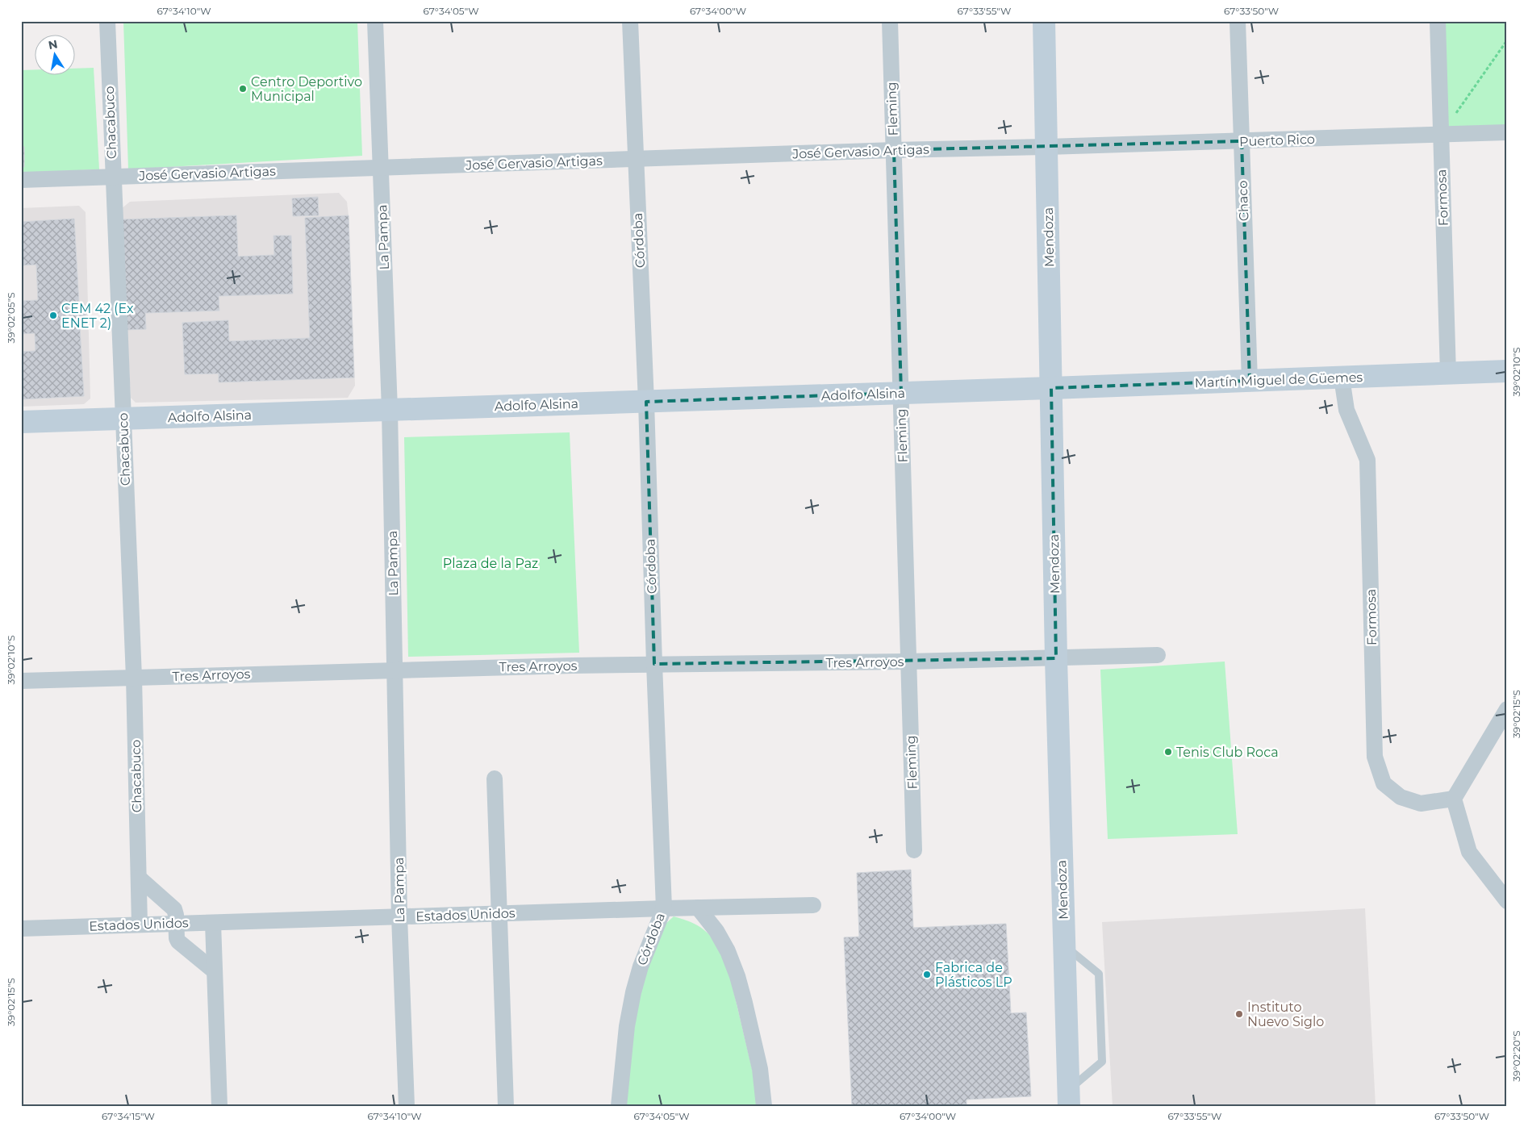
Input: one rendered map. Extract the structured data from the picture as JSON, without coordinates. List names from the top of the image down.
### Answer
{
  "streets": {
    "main road": ["Mendoza", "Martín Miguel de Güemes", "Adolfo Alsina"],
    "street": [
      "Fleming",
      "Chacabuco",
      "Puerto Rico",
      "José Gervasio Artigas",
      "Formosa",
      "Chaco",
      "La Pampa",
      "Córdoba",
      "Tres Arroyos",
      "Estados Unidos"
    ]
  },
  "crossings": [
    ["Fleming", "José Gervasio Artigas"],
    ["Fleming", "Adolfo Alsina"],
    ["Fleming", "Tres Arroyos"],
    ["Chacabuco", "José Gervasio Artigas"],
    ["Chacabuco", "Adolfo Alsina"],
    ["Chacabuco", "Tres Arroyos"],
    ["Chacabuco", "Estados Unidos"],
    ["Puerto Rico", "José Gervasio Artigas"],
    ["Puerto Rico", "Formosa"],
    ["Puerto Rico", "Chaco"],
    ["Puerto Rico", "Mendoza"],
    ["José Gervasio Artigas", "La Pampa"],
    ["José Gervasio Artigas", "Mendoza"],
    ["José Gervasio Artigas", "Córdoba"],
    ["Formosa", "Martín Miguel de Güemes"],
    ["Chaco", "Martín Miguel de Güemes"],
    ["La Pampa", "Adolfo Alsina"],
    ["La Pampa", "Tres Arroyos"],
    ["La Pampa", "Estados Unidos"],
    ["Mendoza", "Martín Miguel de Güemes"],
    ["Mendoza", "Adolfo Alsina"],
    ["Mendoza", "Tres Arroyos"],
    ["Córdoba", "Adolfo Alsina"],
    ["Córdoba", "Tres Arroyos"],
    ["Córdoba", "Estados Unidos"],
    ["Martín Miguel de Güemes", "Adolfo Alsina"]
  ],
  "parks": ["Plaza de la Paz"],
  "places": [
    "Centro Deportivo Municipal",
    "CEM 42 (Ex ENET 2)",
    "Tenis Club Roca",
    "Fabrica de Plásticos LP",
    "Instituto Nuevo Siglo"
  ],
  "north": "top",
  "coordinates": [
    "67°34'10\"W",
    "67°34'05\"W",
    "67°34'00\"W",
    "67°33'55\"W",
    "67°33'50\"W",
    "39°02'05\"S",
    "39°02'10\"S",
    "39°02'15\"S",
    "39°02'20\"S",
    "67°34'15\"W"
  ]
}
